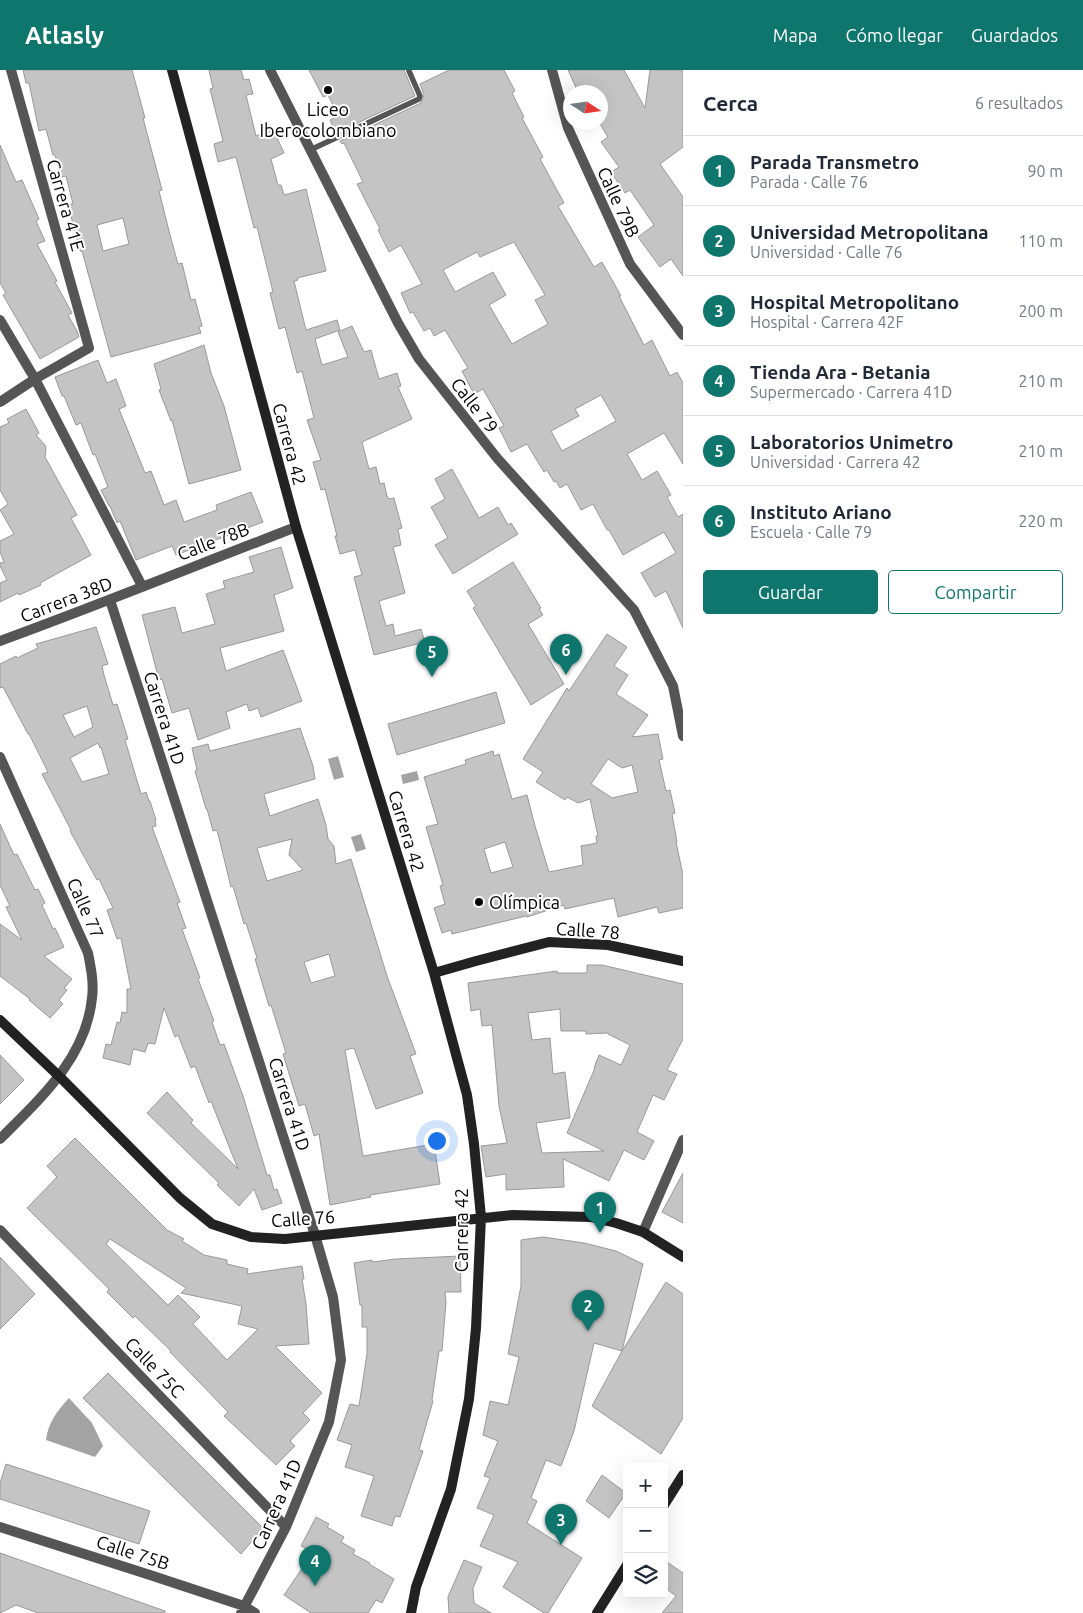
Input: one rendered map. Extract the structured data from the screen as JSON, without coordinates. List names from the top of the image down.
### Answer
{
  "streets": {
    "street": [
      "Calle 79B",
      "Carrera 41E",
      "Calle 79",
      "Carrera 42",
      "Calle 78B",
      "Carrera 38D",
      "Carrera 41D",
      "Calle 77",
      "Calle 78",
      "Calle 76",
      "Calle 75C",
      "Calle 75B"
    ]
  },
  "crossings": [
    ["Carrera 42", "Calle 78B"],
    ["Carrera 42", "Calle 78"],
    ["Carrera 42", "Calle 76"],
    ["Calle 78B", "Carrera 38D"],
    ["Carrera 38D", "Carrera 41D"],
    ["Carrera 41D", "Calle 76"],
    ["Carrera 41D", "Calle 75C"],
    ["Carrera 41D", "Calle 75B"],
    ["Calle 77", "Calle 76"]
  ],
  "places": ["Liceo Iberocolombiano", "Olímpica"],
  "north": "right",
  "page": {
    "header": "Atlasly",
    "nav": ["Mapa", "Cómo llegar", "Guardados"],
    "heading": ["Cerca", "6 resultados"],
    "list": [
      {
        "mark": "1",
        "name": "Parada Transmetro",
        "note": "Parada · Calle 76",
        "value": "90 m"
      },
      {
        "mark": "2",
        "name": "Universidad Metropolitana",
        "note": "Universidad · Calle 76",
        "value": "110 m"
      },
      {
        "mark": "3",
        "name": "Hospital Metropolitano",
        "note": "Hospital · Carrera 42F",
        "value": "200 m"
      },
      {
        "mark": "4",
        "name": "Tienda Ara - Betania",
        "note": "Supermercado · Carrera 41D",
        "value": "210 m"
      },
      {
        "mark": "5",
        "name": "Laboratorios Unimetro",
        "note": "Universidad · Carrera 42",
        "value": "210 m"
      },
      {
        "mark": "6",
        "name": "Instituto Ariano",
        "note": "Escuela · Calle 79",
        "value": "220 m"
      }
    ],
    "buttons": ["Guardar", "Compartir"],
    "pins": [
      "6",
      "5",
      "1",
      "2",
      "3",
      "4"
    ],
    "map_buttons": ["+", "−"]
  }
}
